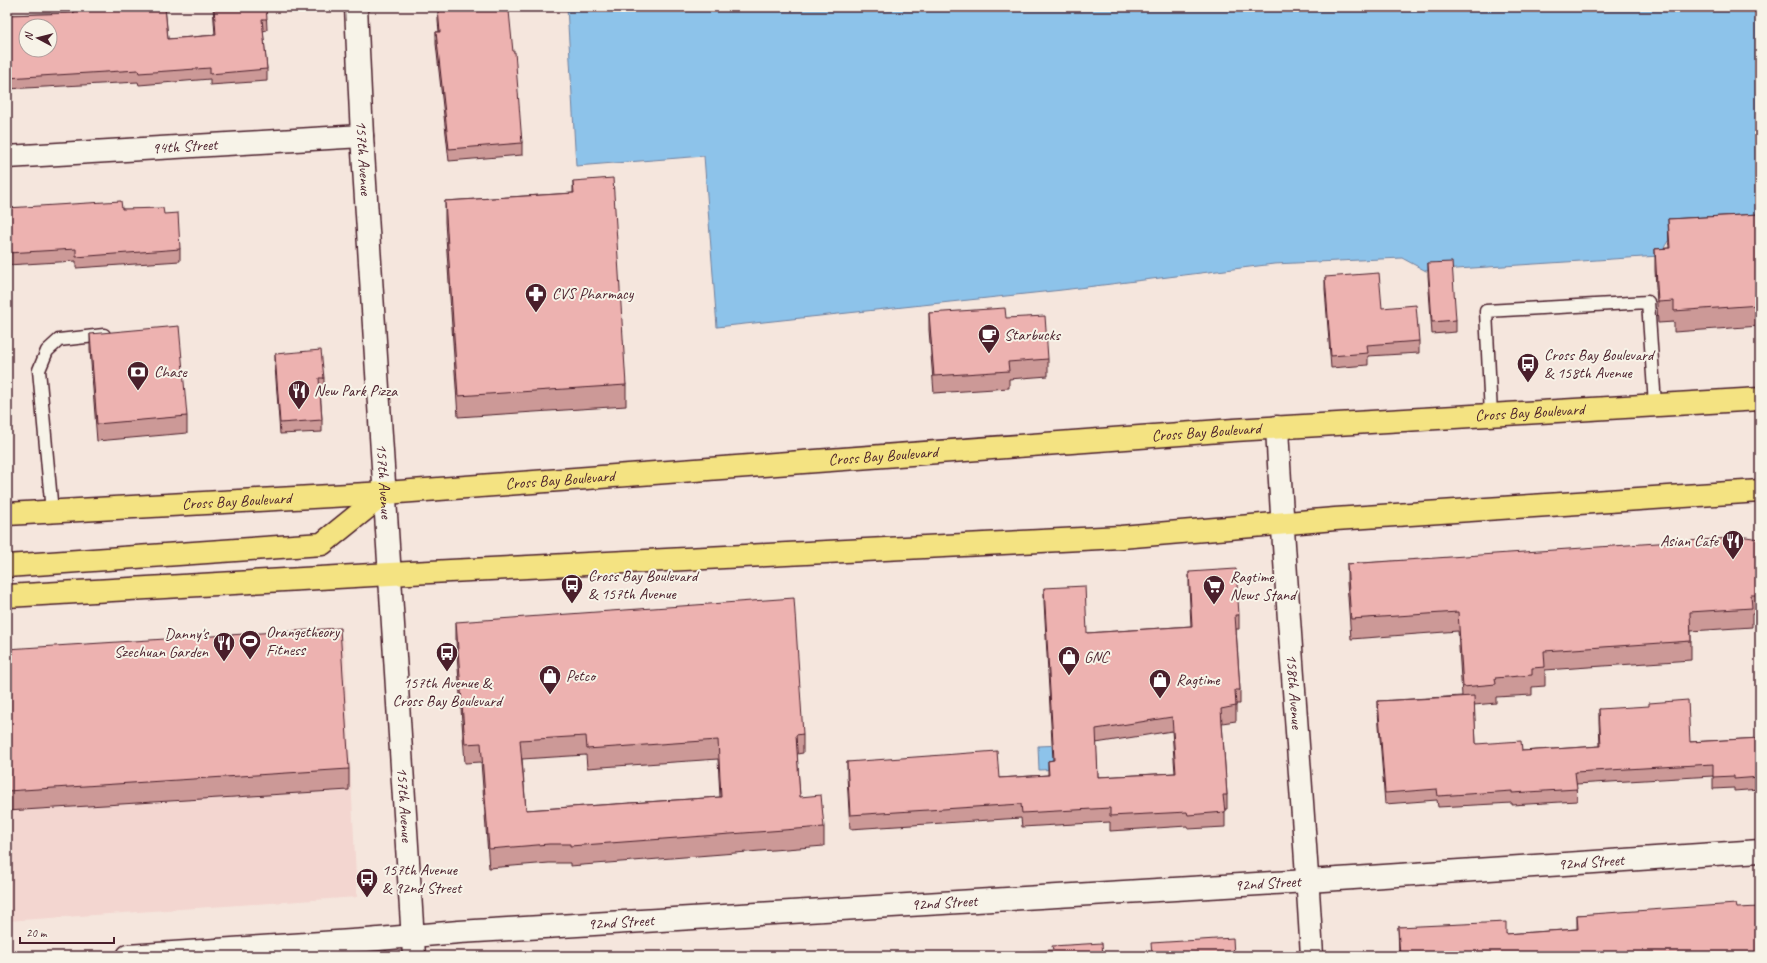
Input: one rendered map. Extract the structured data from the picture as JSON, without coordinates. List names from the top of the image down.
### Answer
{
  "streets": {
    "main road": ["Cross Bay Boulevard"],
    "street": [
      "94th Street",
      "157th Avenue",
      "158th Avenue",
      "92nd Street"
    ]
  },
  "crossings": [
    ["94th Street", "157th Avenue"],
    ["157th Avenue", "Cross Bay Boulevard"],
    ["157th Avenue", "92nd Street"],
    ["Cross Bay Boulevard", "158th Avenue"],
    ["158th Avenue", "92nd Street"]
  ],
  "places": {
    "pharmacy": ["CVS Pharmacy"],
    "cafe": ["Starbucks"],
    "bus stop": [
      "Cross Bay Boulevard & 158th Avenue",
      "Cross Bay Boulevard & 157th Avenue",
      "157th Avenue & Cross Bay Boulevard",
      "157th Avenue & 92nd Street"
    ],
    "bank": ["Chase"],
    "restaurant": ["New Park Pizza", "Asian Cafe", "Danny's Szechuan Garden"],
    "supermarket": ["Ragtime News Stand"],
    "sports": ["Orangetheory Fitness"],
    "shop": ["GNC", "Petco", "Ragtime"]
  },
  "scale_bar": "20 m",
  "north": "left"
}
